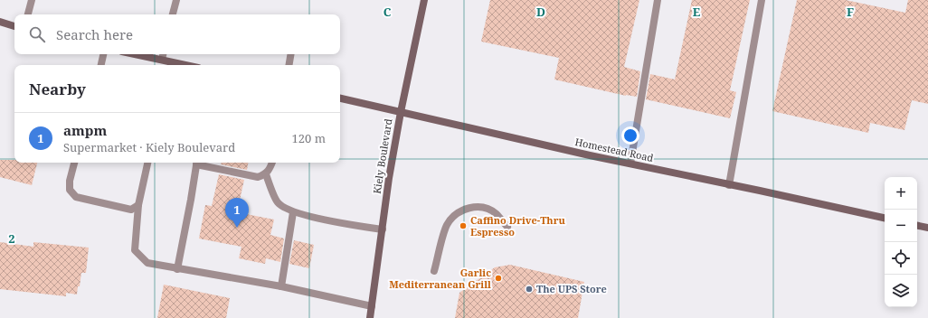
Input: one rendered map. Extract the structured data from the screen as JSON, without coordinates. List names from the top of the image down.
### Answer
{
  "streets": {
    "main road": ["Homestead Road", "Kiely Boulevard"]
  },
  "crossings": [
    ["Homestead Road", "Kiely Boulevard"]
  ],
  "places": ["Caffino Drive-Thru Espresso", "Garlic Mediterranean Grill", "The UPS Store"],
  "page": {
    "search": "Search here",
    "heading": "Nearby",
    "list": [
      {
        "mark": "1",
        "name": "ampm",
        "note": "Supermarket · Kiely Boulevard",
        "value": "120 m"
      }
    ],
    "map_buttons": ["+", "−"],
    "pins": "1"
  },
  "grid": {
    "columns": [
      "C",
      "D",
      "E",
      "F"
    ],
    "rows": ["2"]
  }
}
